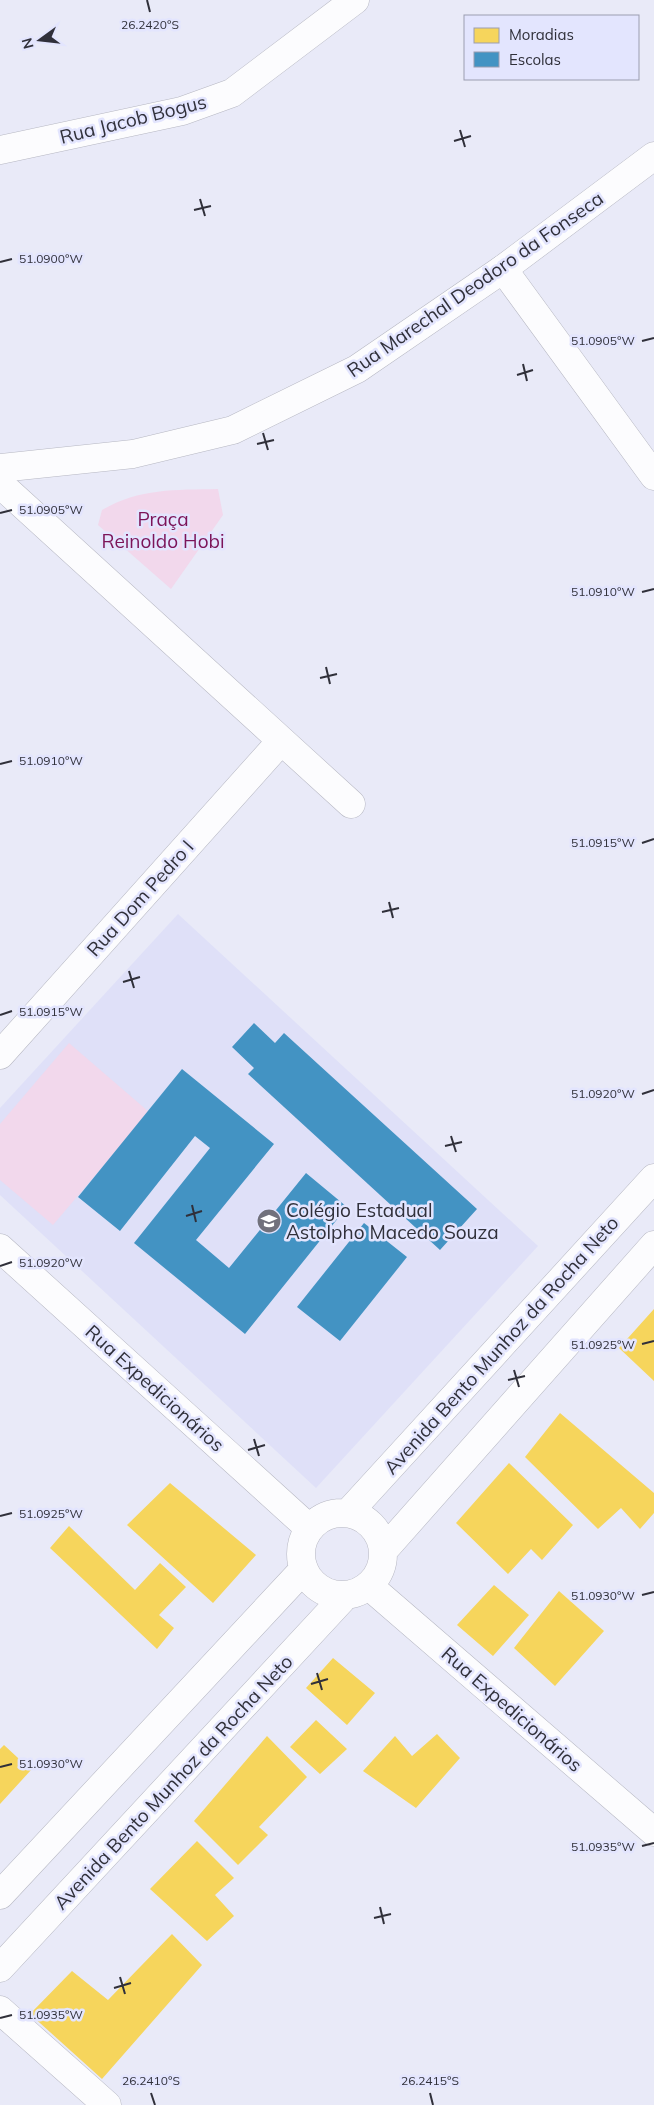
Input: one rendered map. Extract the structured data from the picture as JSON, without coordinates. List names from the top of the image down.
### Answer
{
  "streets": {
    "main road": [
      "Rua Jacob Bogus",
      "Rua Marechal Deodoro da Fonseca",
      "Rua Dom Pedro I",
      "Avenida Bento Munhoz da Rocha Neto",
      "Rua Expedicionários"
    ]
  },
  "crossings": [
    ["Avenida Bento Munhoz da Rocha Neto", "Rua Expedicionários"]
  ],
  "parks": ["Praça Reinoldo Hobi"],
  "places": {
    "school or university": ["Colégio Estadual Astolpho Macedo Souza"]
  },
  "legend": ["Moradias", "Escolas"],
  "north": "left",
  "coordinates": [
    "26.2420°S",
    "51.0900°W",
    "51.0905°W",
    "51.0910°W",
    "51.0915°W",
    "51.0920°W",
    "51.0925°W",
    "51.0930°W",
    "51.0935°W",
    "26.2410°S",
    "26.2415°S"
  ]
}
